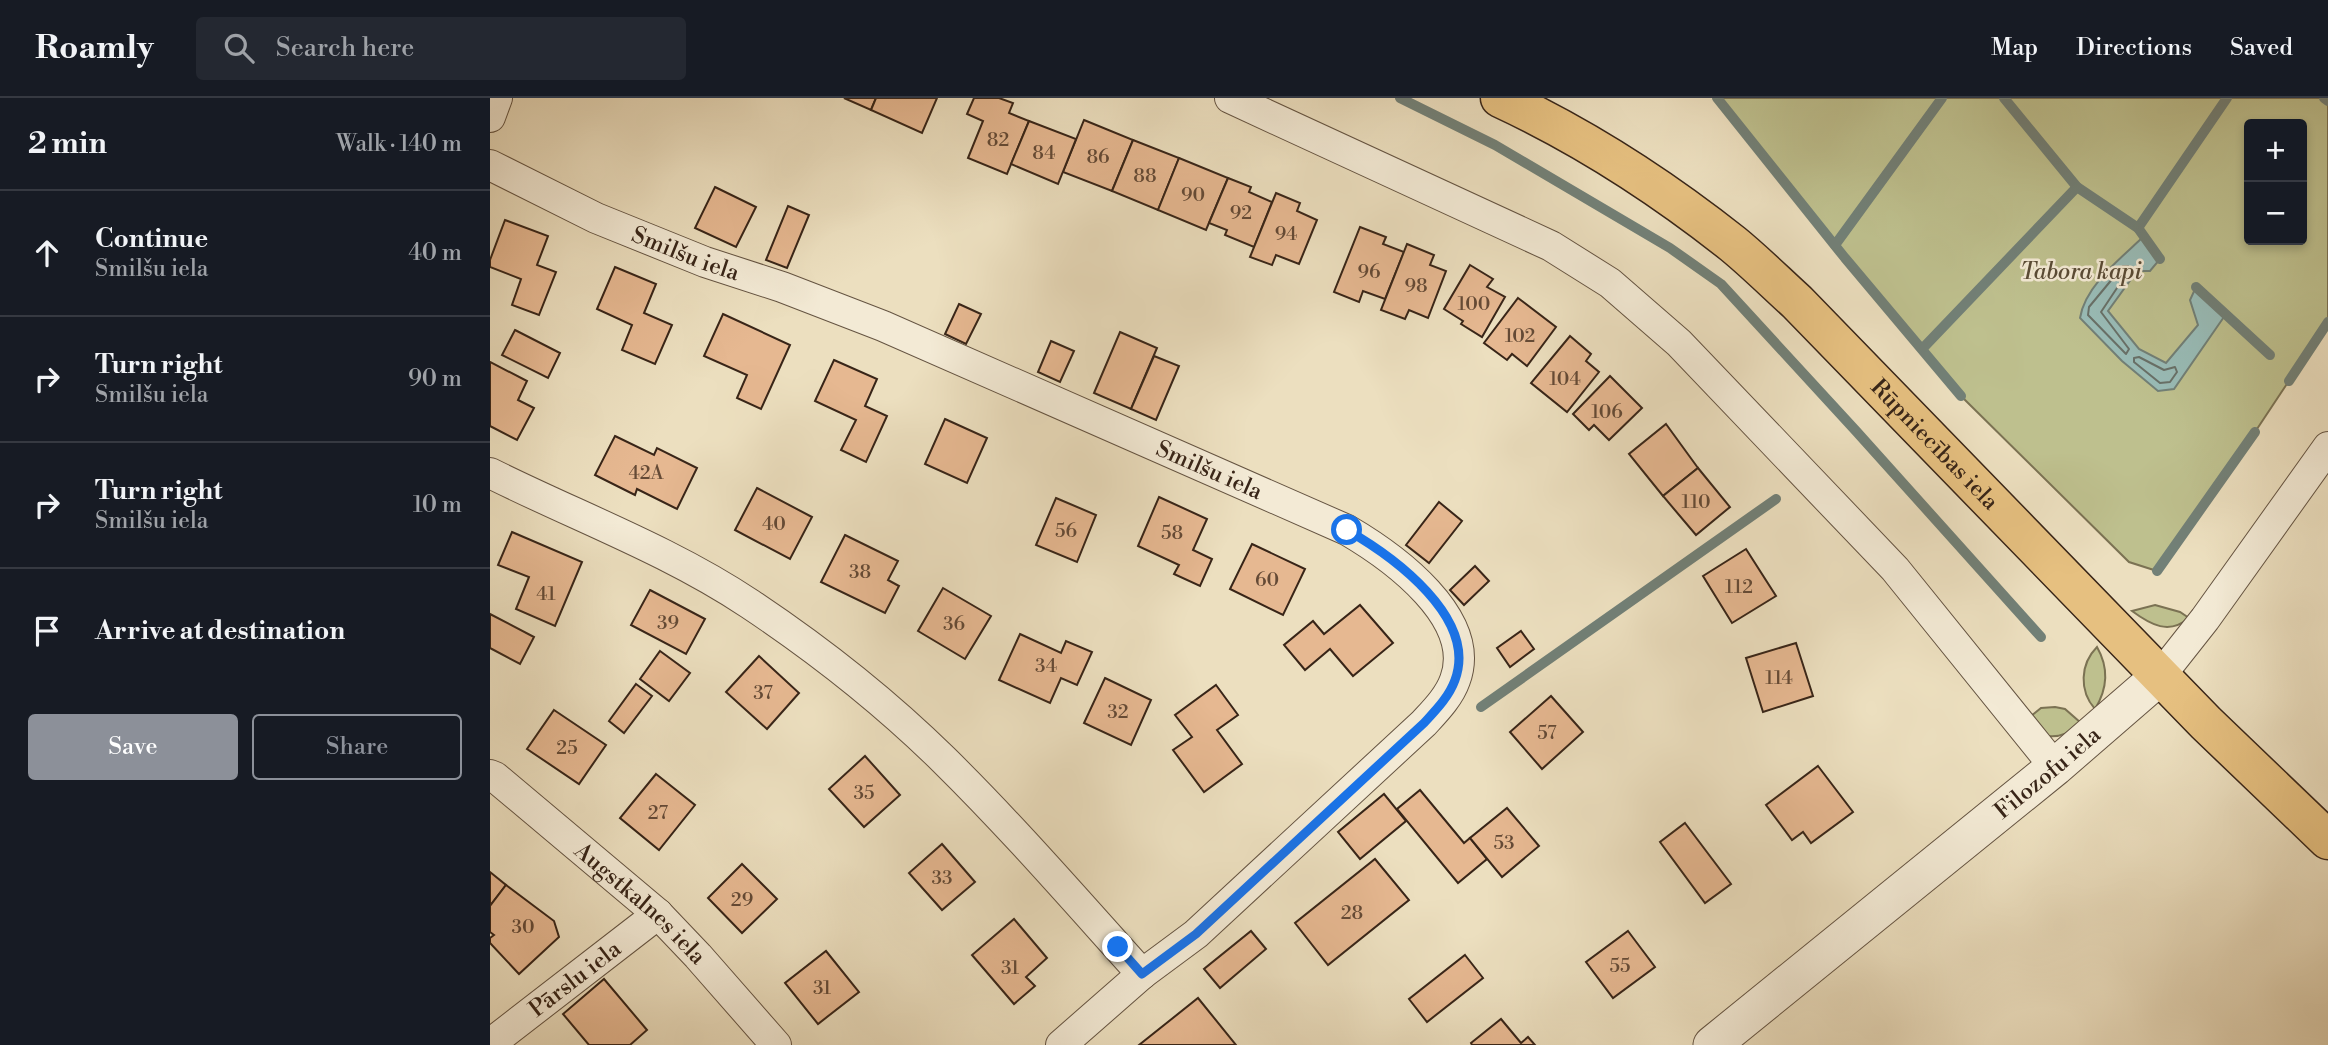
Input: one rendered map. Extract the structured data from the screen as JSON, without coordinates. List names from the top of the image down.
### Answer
{
  "streets": {
    "main road": ["Rūpniecības iela"],
    "street": [
      "Smilšu iela",
      "Filozofu iela",
      "Augstkalnes iela",
      "Pārslu iela"
    ]
  },
  "crossings": [
    ["Rūpniecības iela", "Filozofu iela"],
    ["Augstkalnes iela", "Pārslu iela"]
  ],
  "parks": ["Tabora kapi"],
  "house_numbers": [
    "82",
    "84",
    "86",
    "88",
    "90",
    "92",
    "94",
    "96",
    "98",
    "100",
    "102",
    "104",
    "106",
    "42A",
    "110",
    "40",
    "56",
    "58",
    "38",
    "60",
    "112",
    "41",
    "39",
    "36",
    "34",
    "114",
    "37",
    "32",
    "57",
    "25",
    "35",
    "27",
    "53",
    "33",
    "29",
    "28",
    "30",
    "55",
    "31",
    "31"
  ],
  "page": {
    "header": "Roamly",
    "search": "Search here",
    "nav": ["Map", "Directions", "Saved"],
    "heading": ["2 min", "Walk · 140 m"],
    "map_buttons": ["+", "−"],
    "list": [
      ["Continue", "Smilšu iela", "40 m"],
      ["Turn right", "Smilšu iela", "90 m"],
      ["Turn right", "Smilšu iela", "10 m"],
      "Arrive at destination"
    ],
    "buttons": ["Save", "Share"]
  }
}
